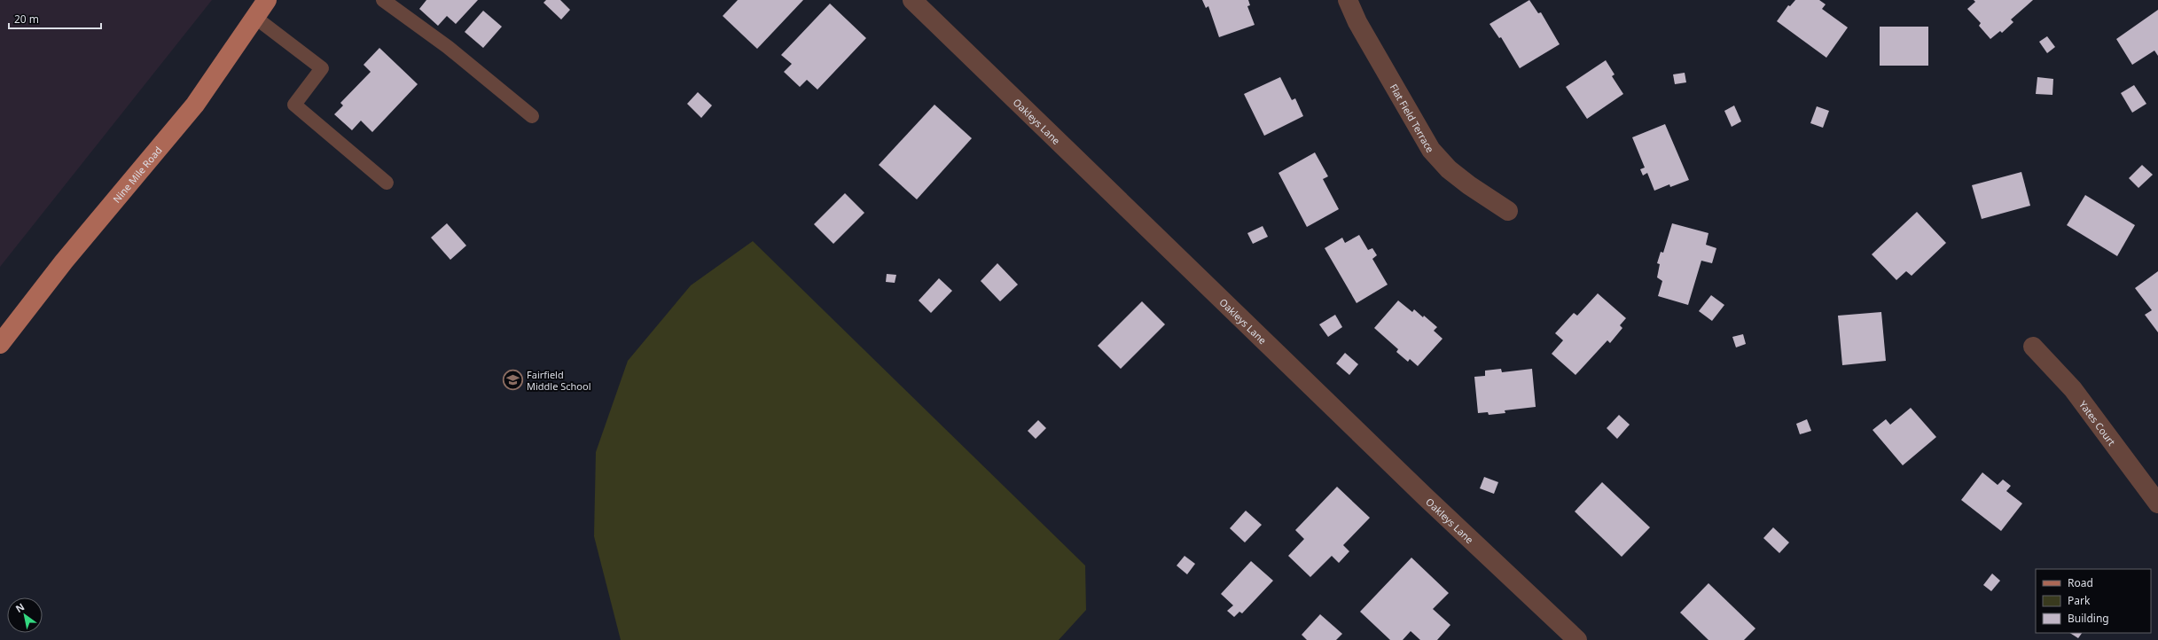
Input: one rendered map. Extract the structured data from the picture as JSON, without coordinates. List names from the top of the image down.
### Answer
{
  "streets": {
    "main road": ["Nine Mile Road"],
    "street": ["Flat Field Terrace", "Oakleys Lane", "Yates Court"]
  },
  "places": {
    "school or university": ["Fairfield Middle School"]
  },
  "legend": ["Road", "Park", "Building"],
  "scale_bar": "20 m",
  "north": "top left"
}
